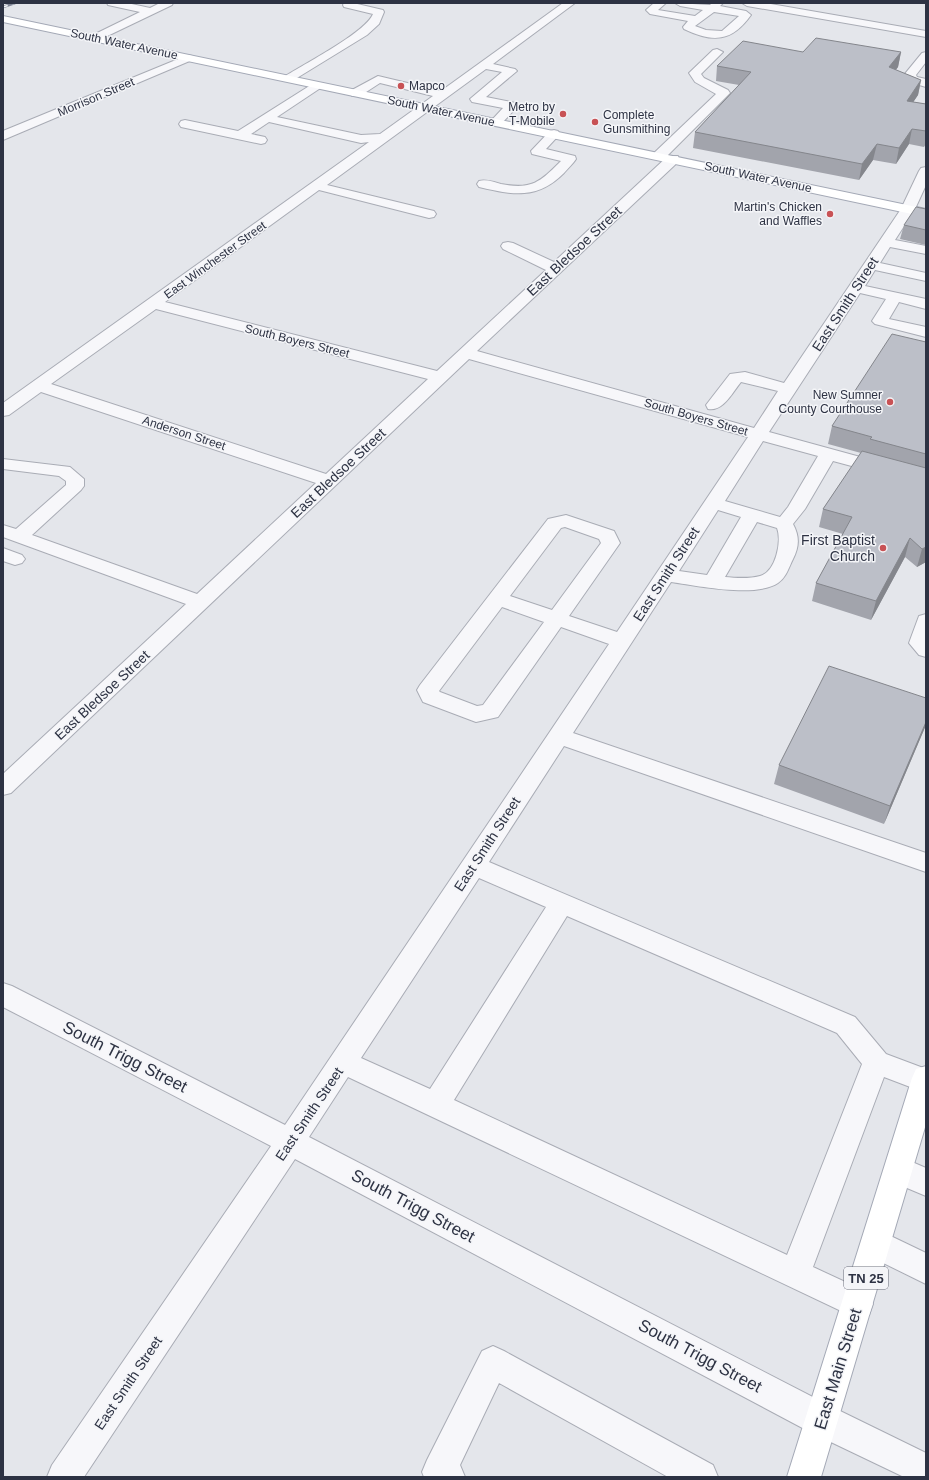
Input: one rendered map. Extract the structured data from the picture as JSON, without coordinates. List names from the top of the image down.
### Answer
{
  "streets": {
    "main road": ["South Water Avenue", "TN 25", "East Main Street"],
    "street": [
      "Morrison Street",
      "East Bledsoe Street",
      "East Winchester Street",
      "East Smith Street",
      "South Boyers Street",
      "Anderson Street",
      "South Trigg Street"
    ]
  },
  "crossings": [
    ["South Water Avenue", "Morrison Street"],
    ["South Water Avenue", "East Bledsoe Street"],
    ["South Water Avenue", "East Winchester Street"],
    ["South Water Avenue", "East Smith Street"],
    ["East Bledsoe Street", "South Boyers Street"],
    ["East Bledsoe Street", "Anderson Street"],
    ["East Winchester Street", "South Boyers Street"],
    ["East Winchester Street", "Anderson Street"],
    ["East Smith Street", "South Boyers Street"],
    ["East Smith Street", "South Trigg Street"],
    ["South Trigg Street", "East Main Street"]
  ],
  "places": [
    "Mapco",
    "Metro by T-Mobile",
    "Complete Gunsmithing",
    "Martin's Chicken and Waffles",
    "New Sumner County Courthouse",
    "First Baptist Church"
  ]
}
